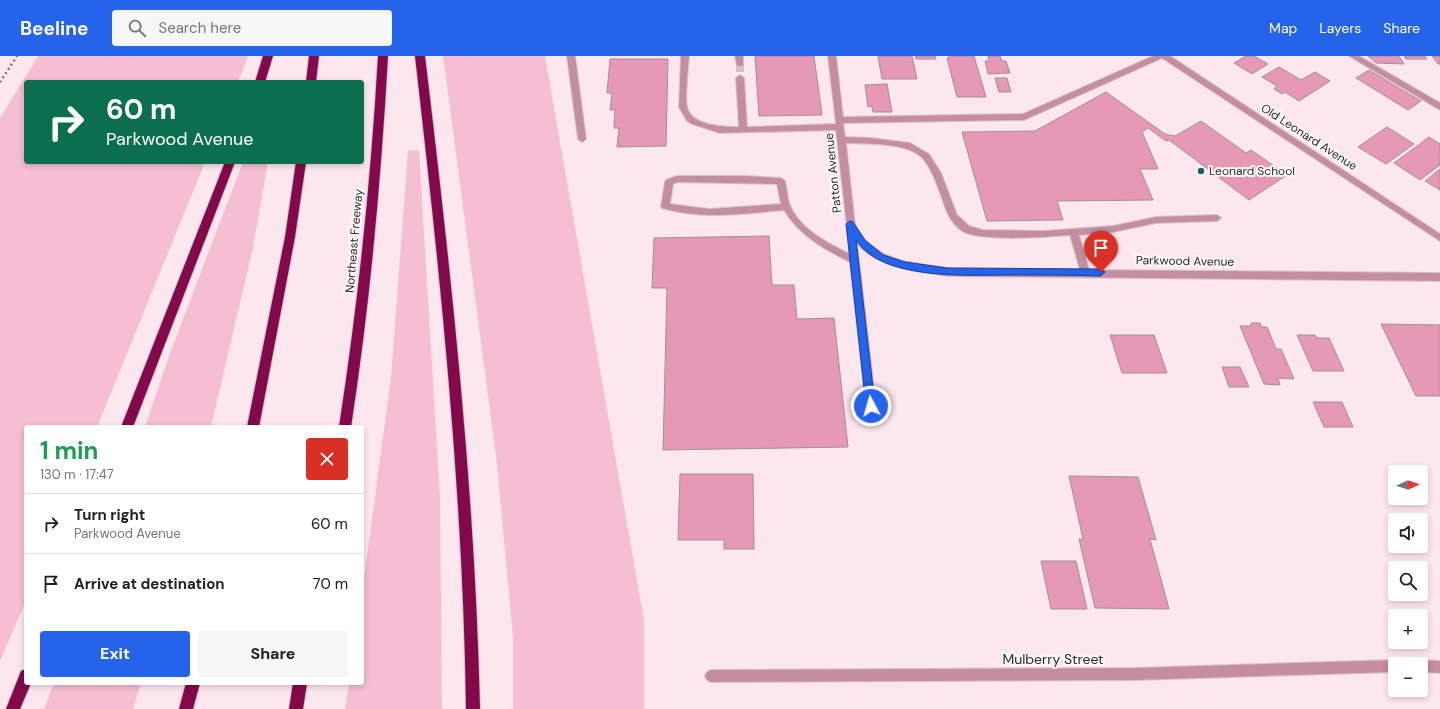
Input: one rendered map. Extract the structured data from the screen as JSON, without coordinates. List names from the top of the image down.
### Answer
{
  "streets": {
    "highway": ["Northeast Freeway"],
    "street": [
      "Old Leonard Avenue",
      "Patton Avenue",
      "Parkwood Avenue",
      "Mulberry Street"
    ]
  },
  "crossings": [
    ["Patton Avenue", "Parkwood Avenue"]
  ],
  "places": ["Leonard School"],
  "north": "right",
  "page": {
    "header": "Beeline",
    "search": "Search here",
    "nav": ["Map", "Layers", "Share"],
    "turn": ["60 m", "Parkwood Avenue"],
    "heading": ["1 min", "130 m · 17:47"],
    "map_buttons": ["+", "−"],
    "list": [
      {
        "name": "Turn right",
        "note": "Parkwood Avenue",
        "value": "60 m"
      },
      {
        "name": "Arrive at destination",
        "value": "70 m"
      }
    ],
    "buttons": ["Exit", "Share"]
  }
}
